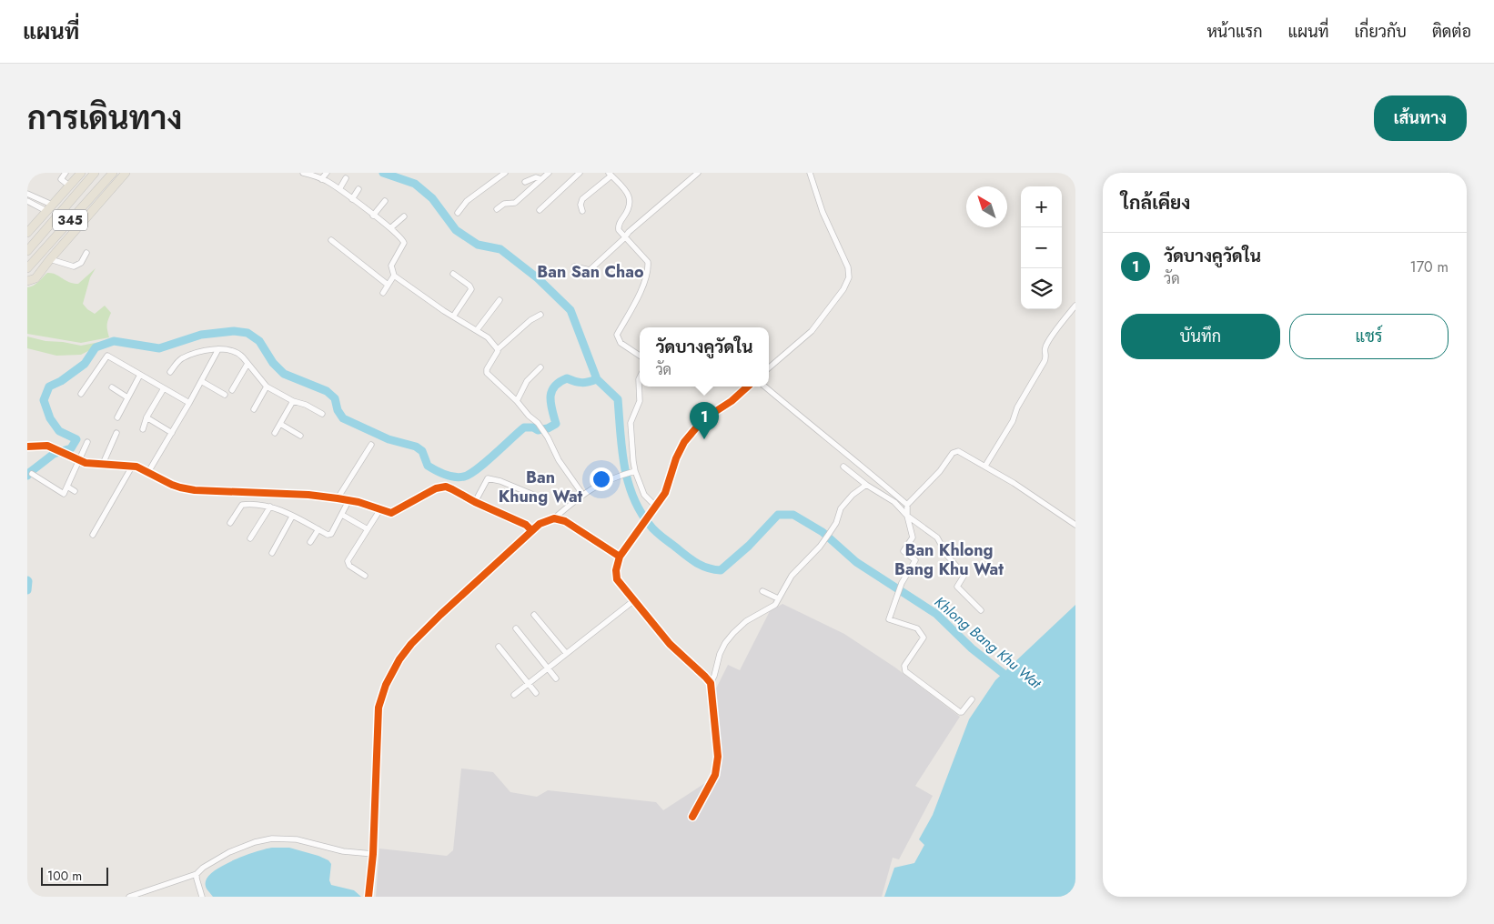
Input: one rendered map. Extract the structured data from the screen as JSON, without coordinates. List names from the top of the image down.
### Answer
{
  "streets": {
    "main road": ["345"]
  },
  "districts": ["Ban San Chao", "Ban Khung Wat", "Ban Khlong Bang Khu Wat"],
  "water": ["Khlong Bang Khu Wat"],
  "scale_bar": "100 m",
  "north": "top left",
  "page": {
    "header": "แผนที่",
    "nav": [
      "หน้าแรก",
      "แผนที่",
      "เกี่ยวกับ",
      "ติดต่อ"
    ],
    "title": "การเดินทาง",
    "buttons": [
      "เส้นทาง",
      ["บันทึก", "แชร์"]
    ],
    "heading": "ใกล้เคียง",
    "map_buttons": ["+", "−"],
    "list": [
      {
        "mark": "1",
        "name": "วัดบางคูวัดใน",
        "note": "วัด",
        "value": "170 m"
      }
    ],
    "popup": ["วัดบางคูวัดใน", "วัด"],
    "pins": "1",
    "scale": "100 m"
  }
}
